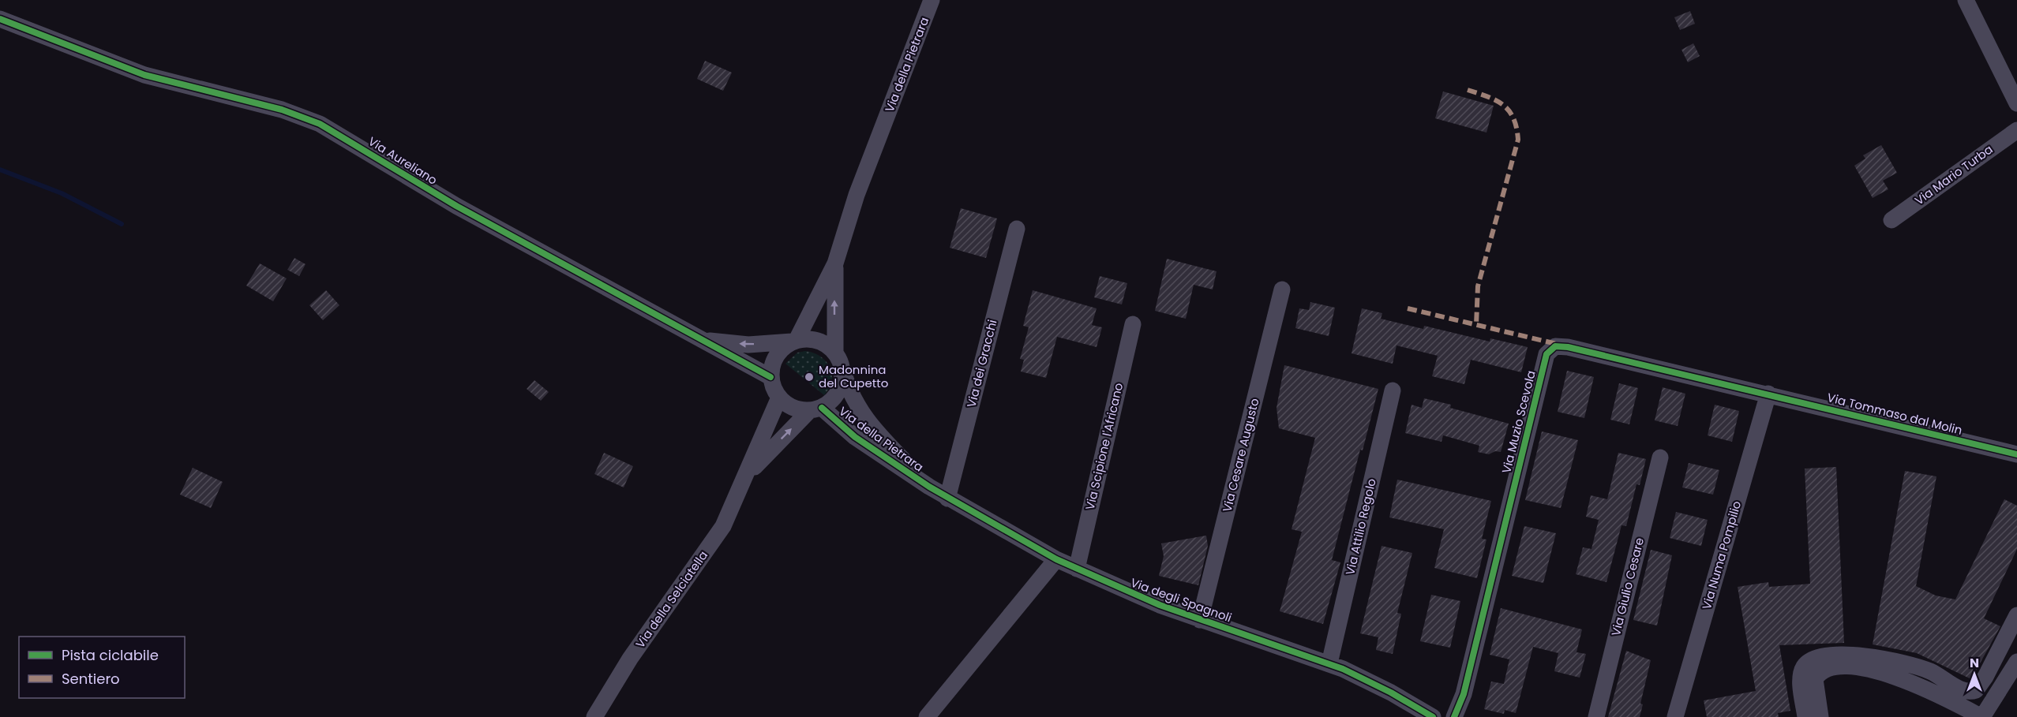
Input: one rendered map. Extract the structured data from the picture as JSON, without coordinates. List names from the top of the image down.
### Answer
{
  "streets": {
    "street": [
      "Via della Pietrara",
      "Via Aureliano",
      "Via Mario Turba",
      "Via dei Gracchi",
      "Via Tommaso dal Molin",
      "Via Muzio Scevola",
      "Via Scipione l'Africano",
      "Via Cesare Augusto",
      "Via Attilio Regolo",
      "Via Numa Pompilio",
      "Via Giulio Cesare",
      "Via della Selciatella",
      "Via degli Spagnoli"
    ]
  },
  "crossings": [
    ["Via della Pietrara", "Via Aureliano"],
    ["Via della Pietrara", "Via della Selciatella"],
    ["Via della Pietrara", "Via degli Spagnoli"],
    ["Via Aureliano", "Via della Selciatella"],
    ["Via dei Gracchi", "Via degli Spagnoli"],
    ["Via Tommaso dal Molin", "Via Muzio Scevola"],
    ["Via Tommaso dal Molin", "Via Numa Pompilio"],
    ["Via Muzio Scevola", "Via Numa Pompilio"],
    ["Via Scipione l'Africano", "Via degli Spagnoli"],
    ["Via Cesare Augusto", "Via degli Spagnoli"],
    ["Via Attilio Regolo", "Via degli Spagnoli"]
  ],
  "places": ["Madonnina del Cupetto"],
  "legend": ["Pista ciclabile", "Sentiero"],
  "north": "top"
}
